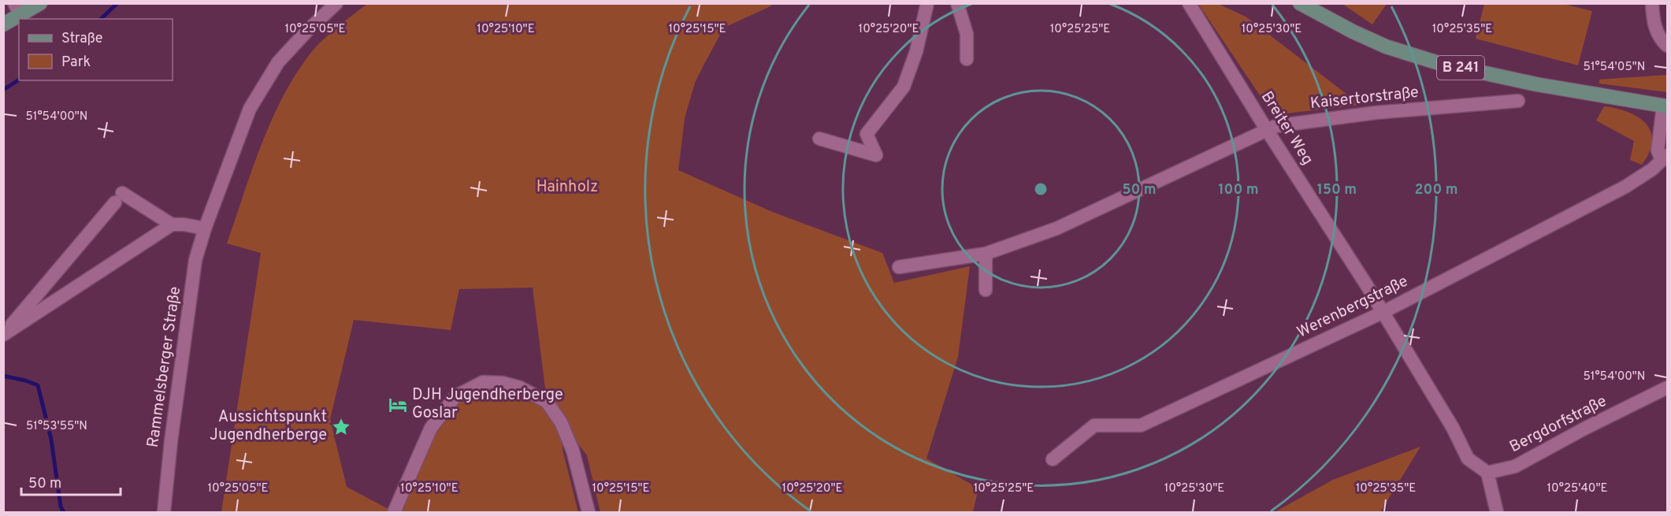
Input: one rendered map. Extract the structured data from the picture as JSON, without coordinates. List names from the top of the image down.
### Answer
{
  "streets": {
    "main road": ["B 241"],
    "street": [
      "Kaisertorstraße",
      "Breiter Weg",
      "Werenbergstraße",
      "Rammelsberger Straße",
      "Bergdorfstraße"
    ]
  },
  "crossings": [
    ["B 241", "Werenbergstraße"],
    ["Kaisertorstraße", "Breiter Weg"],
    ["Breiter Weg", "Werenbergstraße"],
    ["Breiter Weg", "Bergdorfstraße"]
  ],
  "parks": ["Hainholz"],
  "places": {
    "hotel": ["DJH Jugendherberge Goslar"],
    "place": ["Aussichtspunkt Jugendherberge"]
  },
  "legend": ["Straße", "Park"],
  "scale_bar": "50 m",
  "coordinates": [
    "10°25'05\"E",
    "10°25'10\"E",
    "10°25'15\"E",
    "10°25'20\"E",
    "10°25'25\"E",
    "10°25'30\"E",
    "10°25'35\"E",
    "51°54'05\"N",
    "51°54'00\"N",
    "51°53'55\"N",
    "10°25'40\"E"
  ],
  "rings": [
    "50 m",
    "100 m",
    "150 m",
    "200 m"
  ]
}
